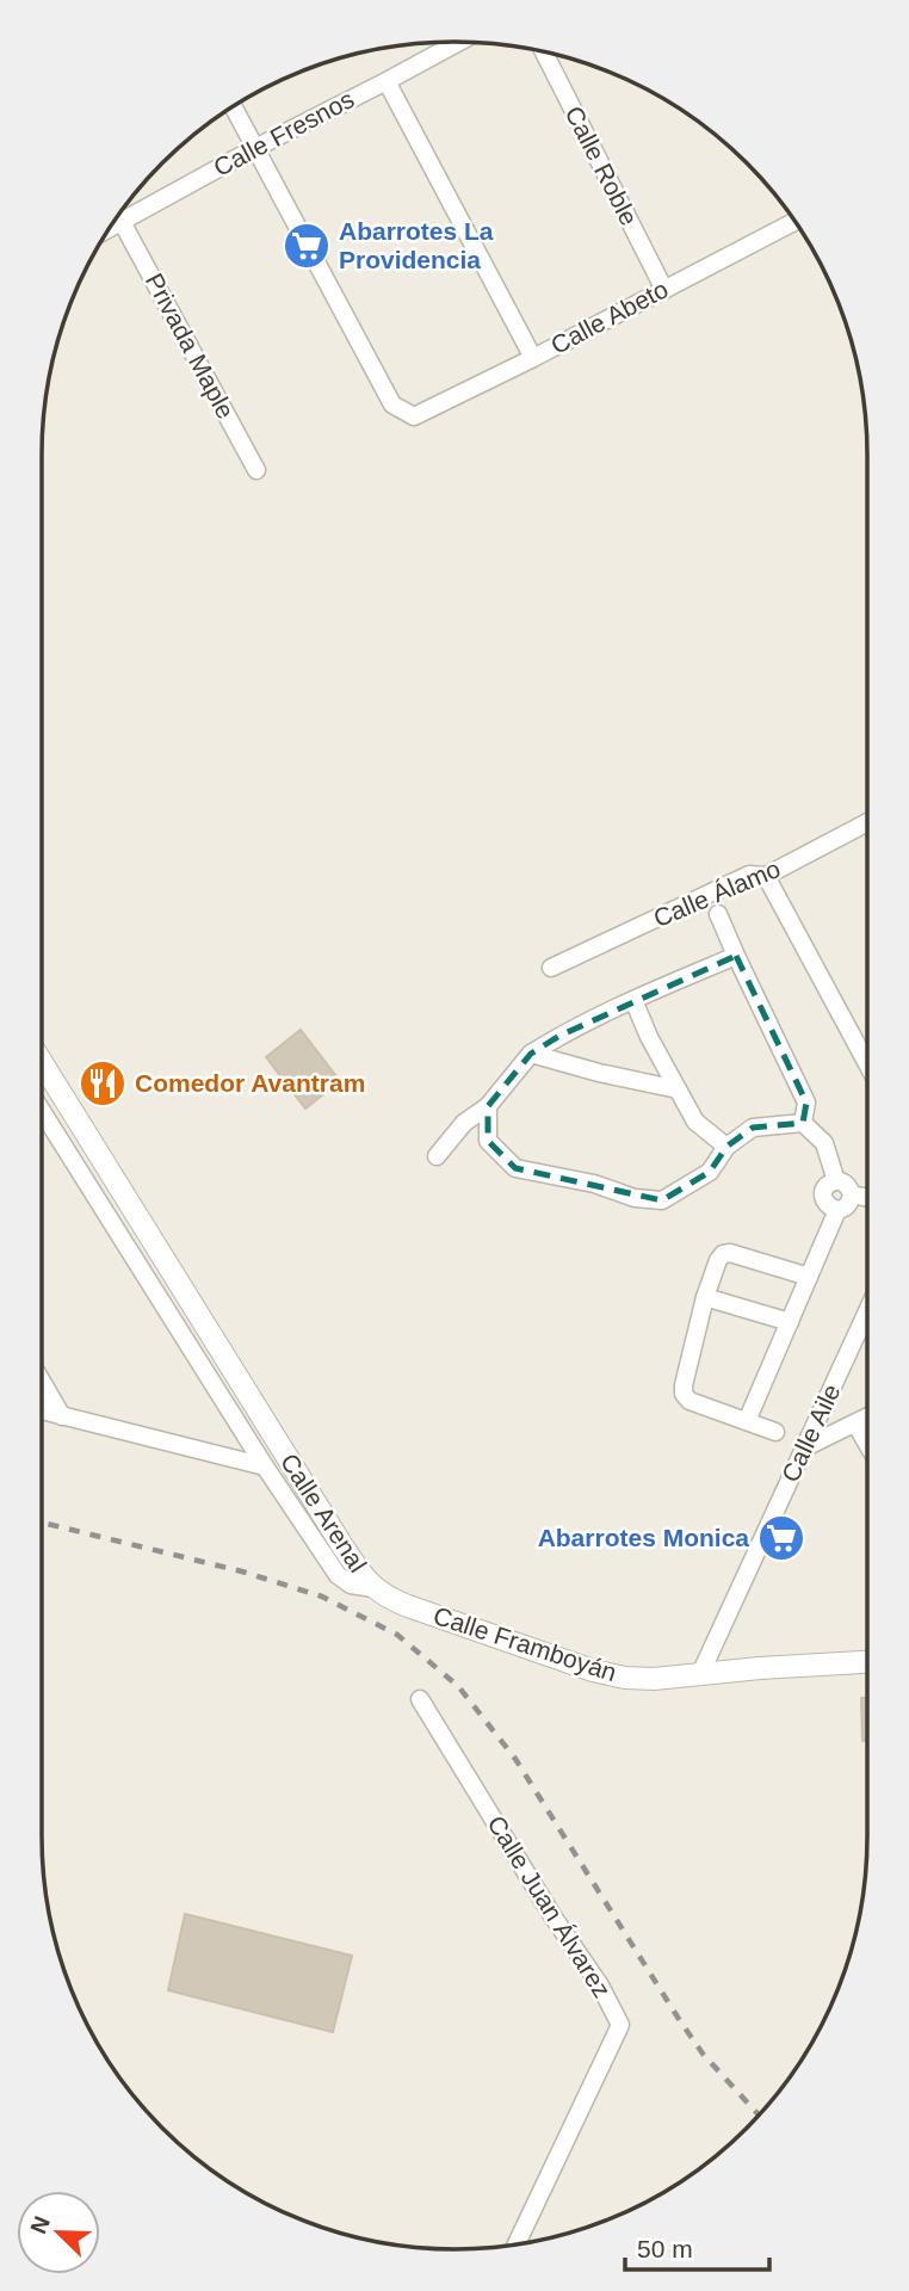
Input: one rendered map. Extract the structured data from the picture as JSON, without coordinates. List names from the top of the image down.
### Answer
{
  "streets": {
    "street": [
      "Calle Fresnos",
      "Calle Roble",
      "Calle Abeto",
      "Privada Maple",
      "Calle Álamo",
      "Calle Aile",
      "Calle Arenal",
      "Calle Framboyán",
      "Calle Juan Álvarez"
    ]
  },
  "crossings": [
    ["Calle Fresnos", "Calle Abeto"],
    ["Calle Fresnos", "Privada Maple"],
    ["Calle Roble", "Calle Abeto"],
    ["Calle Aile", "Calle Framboyán"],
    ["Calle Arenal", "Calle Framboyán"]
  ],
  "places": {
    "supermarket": ["Abarrotes La Providencia", "Abarrotes Monica"],
    "restaurant": ["Comedor Avantram"]
  },
  "scale_bar": "50 m",
  "north": "top left"
}
